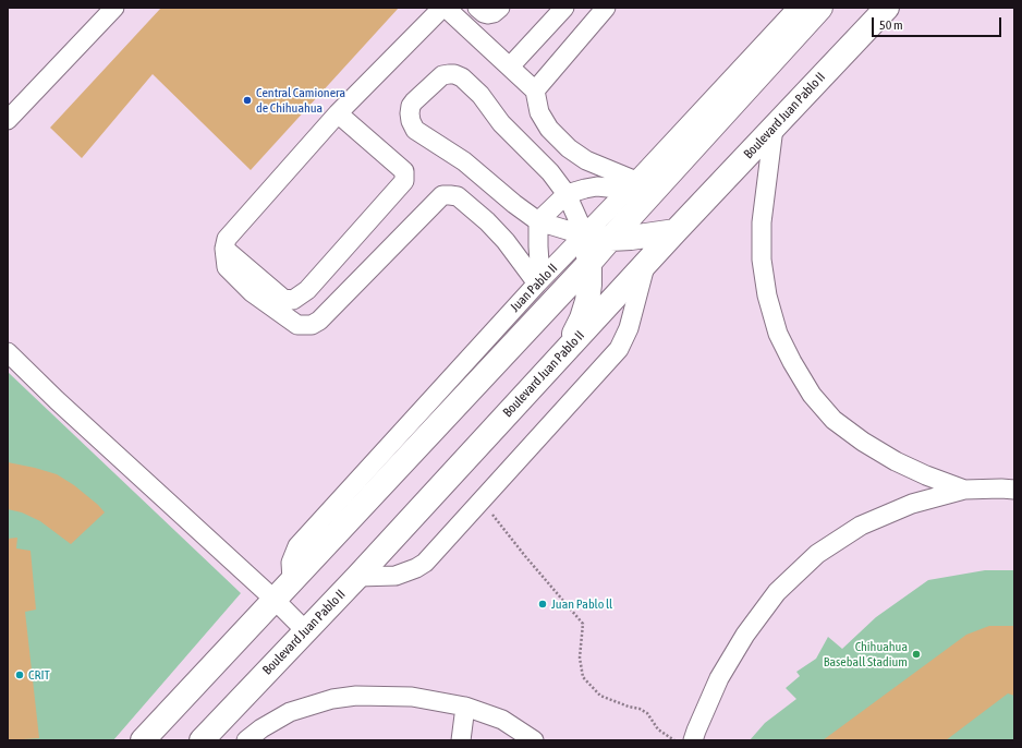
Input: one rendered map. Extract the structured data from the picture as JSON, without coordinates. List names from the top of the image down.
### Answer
{
  "streets": {
    "main road": ["Boulevard Juan Pablo II"],
    "lane": ["Juan Pablo II"]
  },
  "places": [
    "Central Camionera de Chihuahua",
    "Juan Pablo ll",
    "Chihuahua Baseball Stadium",
    "CRIT"
  ],
  "scale_bar": "50 m"
}
